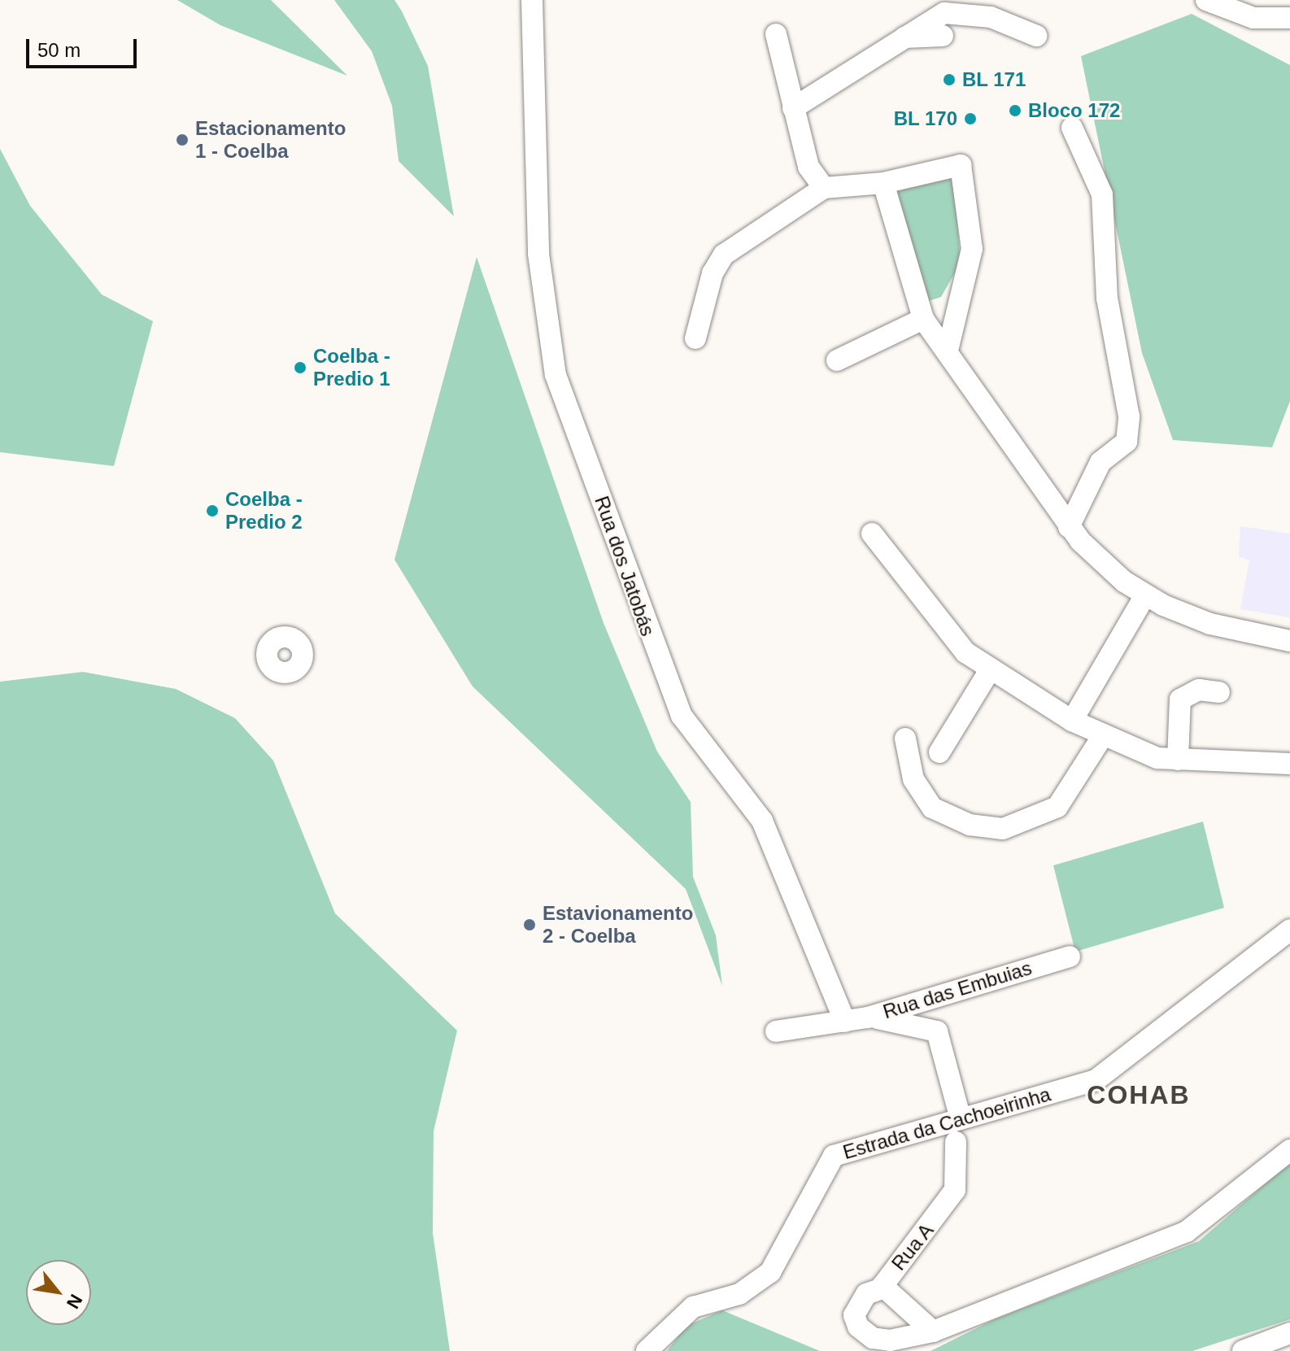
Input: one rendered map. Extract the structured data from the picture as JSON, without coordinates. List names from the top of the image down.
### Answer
{
  "streets": {
    "street": [
      "Rua dos Jatobás",
      "Rua das Embuias",
      "Estrada da Cachoeirinha",
      "Rua A"
    ]
  },
  "crossings": [
    ["Rua dos Jatobás", "Rua das Embuias"]
  ],
  "districts": ["COHAB"],
  "places": [
    "BL 171",
    "Bloco 172",
    "BL 170",
    "Estacionamento 1 - Coelba",
    "Coelba - Predio 1",
    "Coelba - Predio 2",
    "Estavionamento 2 - Coelba"
  ],
  "scale_bar": "50 m",
  "north": "bottom right"
}
